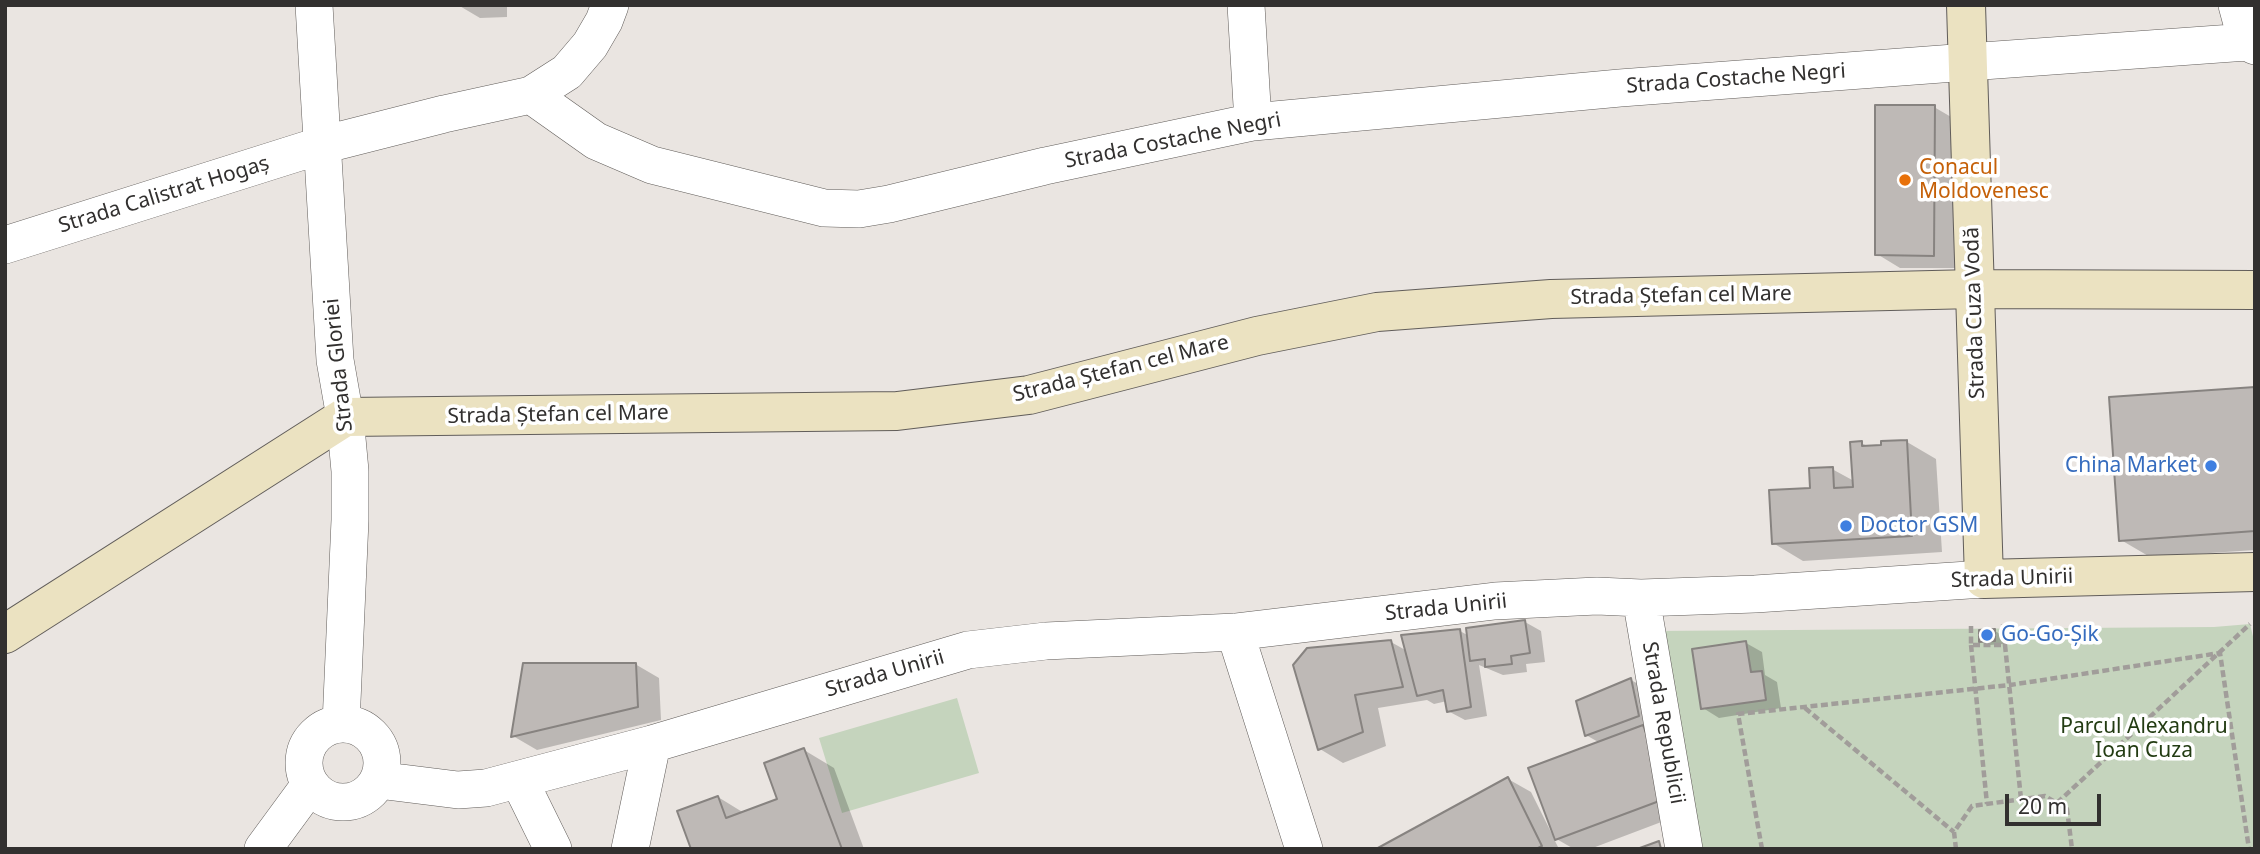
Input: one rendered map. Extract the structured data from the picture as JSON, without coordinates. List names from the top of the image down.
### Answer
{
  "streets": {
    "street": [
      "Strada Costache Negri",
      "Strada Calistrat Hogaș",
      "Strada Ștefan cel Mare",
      "Strada Cuza Vodă",
      "Strada Gloriei",
      "Strada Unirii",
      "Strada Republicii"
    ]
  },
  "crossings": [
    ["Strada Costache Negri", "Strada Calistrat Hogaș"],
    ["Strada Costache Negri", "Strada Cuza Vodă"],
    ["Strada Calistrat Hogaș", "Strada Gloriei"],
    ["Strada Ștefan cel Mare", "Strada Cuza Vodă"],
    ["Strada Ștefan cel Mare", "Strada Gloriei"],
    ["Strada Cuza Vodă", "Strada Unirii"],
    ["Strada Gloriei", "Strada Unirii"],
    ["Strada Unirii", "Strada Republicii"]
  ],
  "parks": ["Parcul Alexandru Ioan Cuza"],
  "places": [
    "Conacul Moldovenesc",
    "China Market",
    "Doctor GSM",
    "Go-Go-Șik"
  ],
  "scale_bar": "20 m"
}
